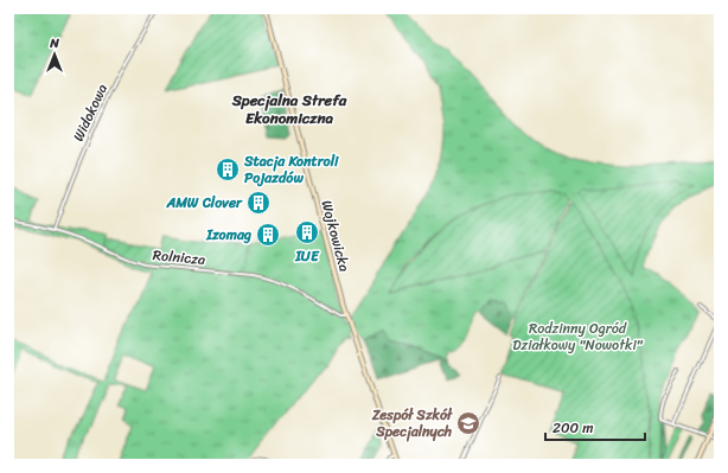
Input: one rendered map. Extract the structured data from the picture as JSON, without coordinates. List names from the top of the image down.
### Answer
{
  "streets": {
    "street": ["Widokowa", "Wojkowicka", "Rolnicza"]
  },
  "crossings": [
    ["Widokowa", "Rolnicza"],
    ["Wojkowicka", "Rolnicza"]
  ],
  "districts": ["Specjalna Strefa Ekonomiczna"],
  "parks": ["Rodzinny Ogród Działkowy \"Nowotki\""],
  "places": {
    "building": [
      "Stacja Kontroli Pojazdów",
      "AMW Clover",
      "IUE",
      "Izomag"
    ],
    "school or university": ["Zespół Szkół Specjalnych"]
  },
  "scale_bar": "200 m",
  "north": "top"
}
